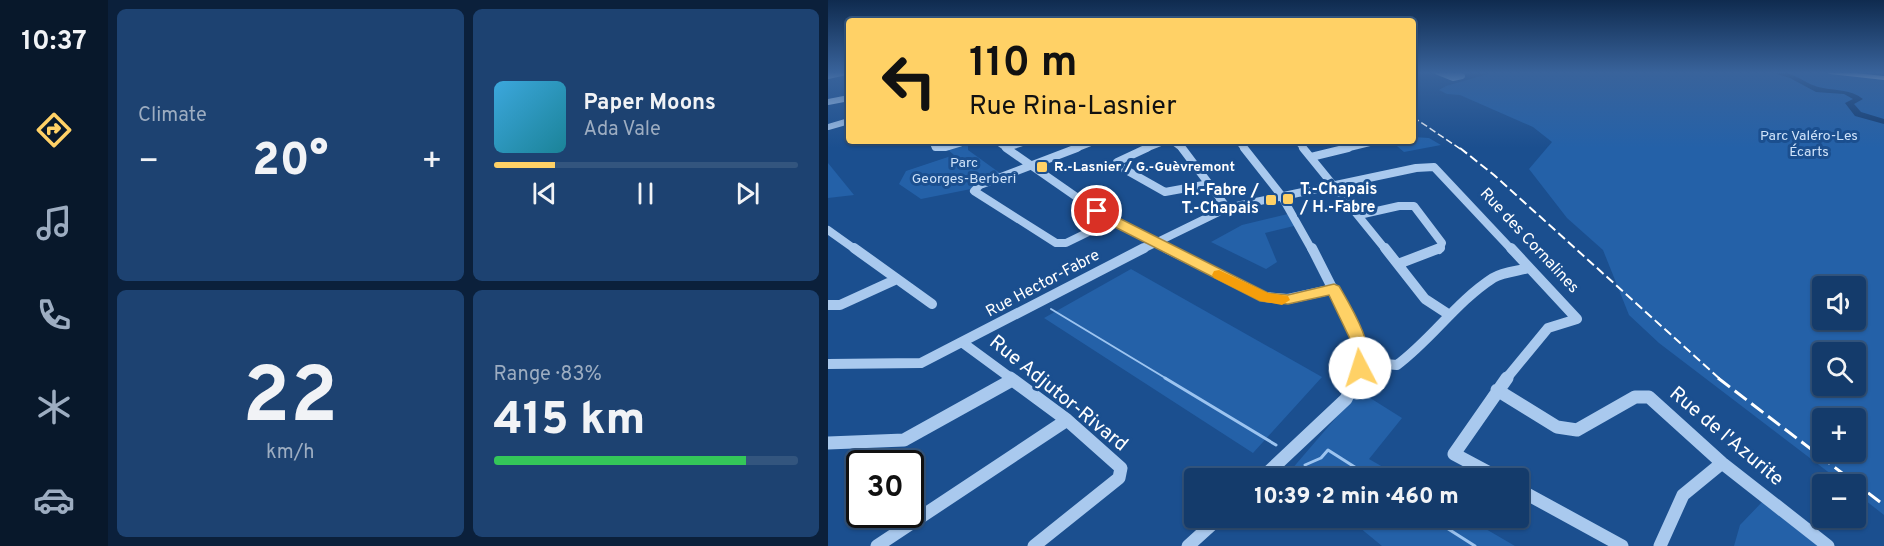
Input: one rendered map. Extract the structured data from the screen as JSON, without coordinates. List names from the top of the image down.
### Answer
{
  "streets": {
    "street": [
      "Rue des Cornalines",
      "Rue Hector-Fabre",
      "Rue Adjutor-Rivard",
      "Rue de l'Azurite"
    ]
  },
  "crossings": [
    ["Rue des Cornalines", "Rue Hector-Fabre"],
    ["Rue des Cornalines", "Rue de l'Azurite"],
    ["Rue Hector-Fabre", "Rue Adjutor-Rivard"]
  ],
  "parks": ["Parc Valéro-Les Écarts", "Parc Georges-Berberi"],
  "places": {
    "transit": ["R.-Lasnier / G.-Guèvremont", "T.-Chapais / H.-Fabre", "H.-Fabre / T.-Chapais"]
  },
  "page": {
    "tabs": "10:37",
    "tile": [
      "Climate",
      ["22", "km/h"],
      ["Range · 83%", "415 km"]
    ],
    "turn": ["110 m", "Rue Rina-Lasnier"],
    "song": ["Paper Moons", "Ada Vale"],
    "heat": ["−", "20°", "+"],
    "map_buttons": ["+", "−"],
    "limit": "30",
    "trip": "10:39 · 2 min · 460 m"
  }
}
